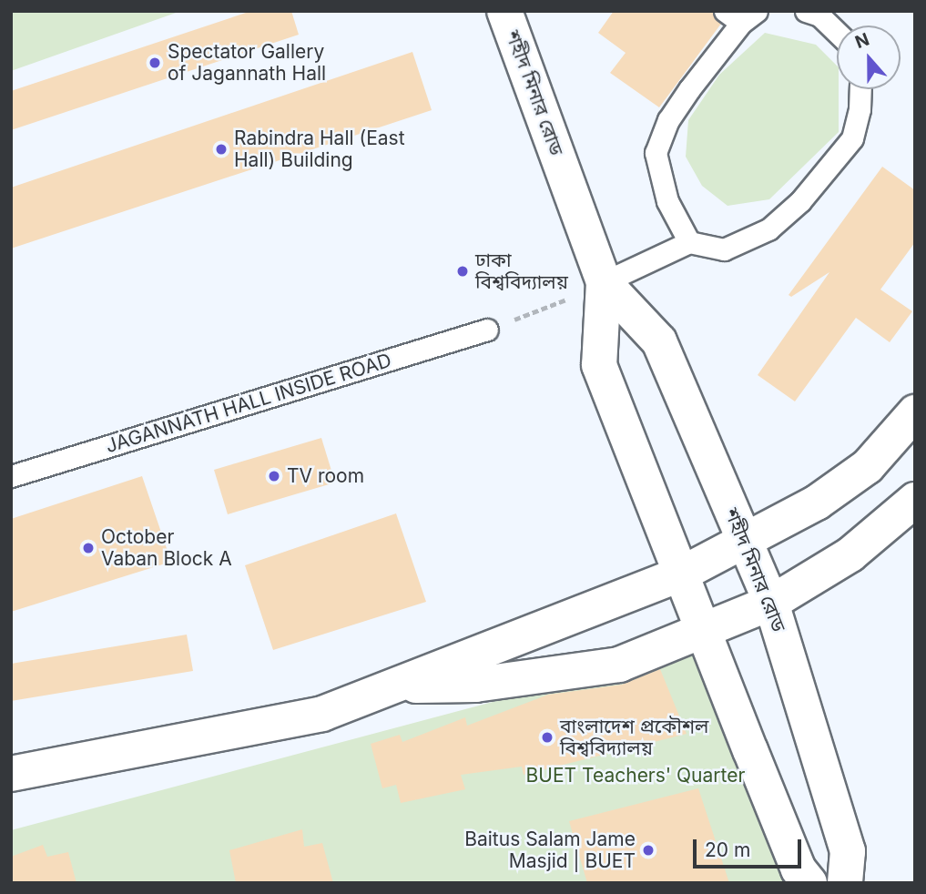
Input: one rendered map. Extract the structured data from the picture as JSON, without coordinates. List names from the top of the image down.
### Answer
{
  "streets": {
    "main road": ["শহীদ মিনার রোড"],
    "lane": ["JAGANNATH HALL INSIDE ROAD"]
  },
  "parks": ["BUET Teachers' Quarter"],
  "places": [
    "Spectator Gallery of Jagannath Hall",
    "Rabindra Hall (East Hall) Building",
    "ঢাকা বিশ্ববিদ্যালয়",
    "TV room",
    "October Vaban Block A",
    "বাংলাদেশ প্রকৌশল বিশ্ববিদ্যালয়",
    "Baitus Salam Jame Masjid | BUET"
  ],
  "scale_bar": "20 m",
  "north": "top"
}
